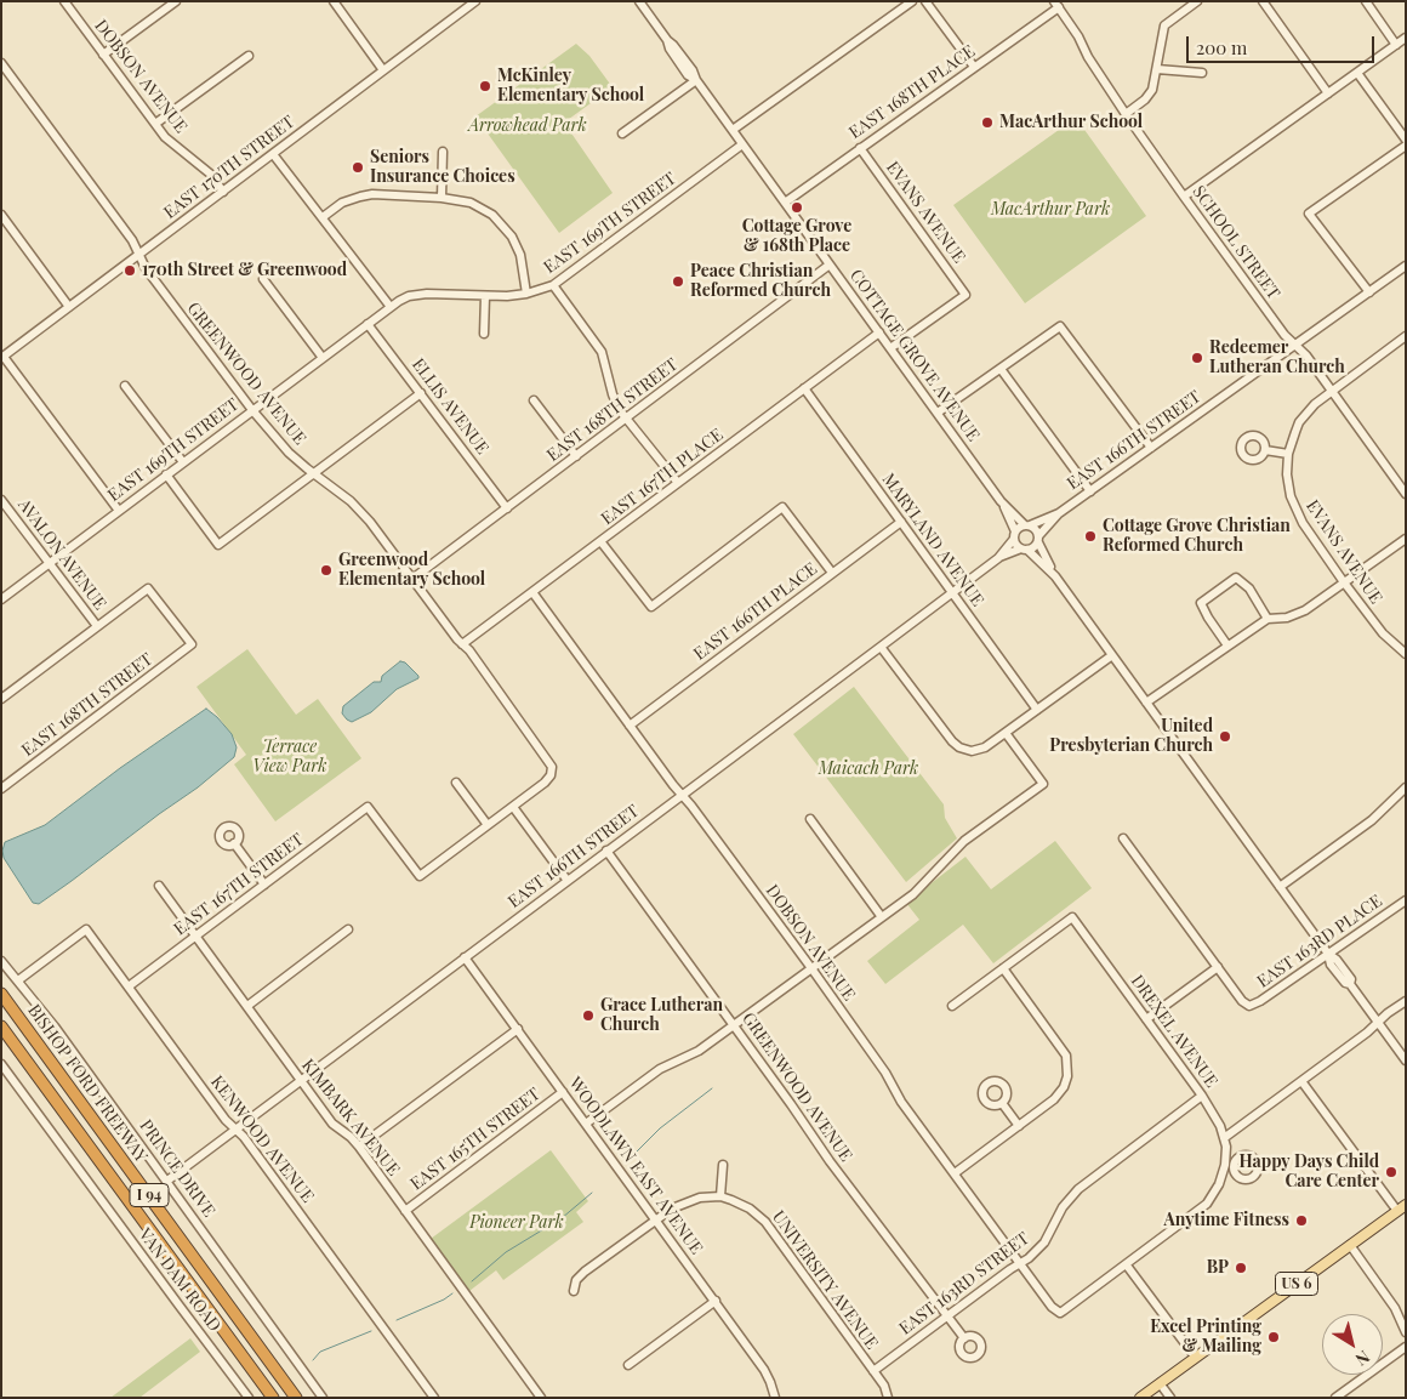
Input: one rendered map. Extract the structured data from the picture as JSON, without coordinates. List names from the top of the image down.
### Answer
{
  "streets": {
    "highway": ["BISHOP FORD FREEWAY", "I 94"],
    "main road": ["US 6"],
    "street": [
      "DOBSON AVENUE",
      "EAST 168TH PLACE",
      "EAST 170TH STREET",
      "EVANS AVENUE",
      "EAST 169TH STREET",
      "SCHOOL STREET",
      "COTTAGE GROVE AVENUE",
      "GREENWOOD AVENUE",
      "ELLIS AVENUE",
      "EAST 168TH STREET",
      "EAST 166TH STREET",
      "EAST 167TH PLACE",
      "MARYLAND AVENUE",
      "AVALON AVENUE",
      "EAST 166TH PLACE",
      "EAST 167TH STREET",
      "EAST 163RD PLACE",
      "DREXEL AVENUE",
      "KIMBARK AVENUE",
      "KENWOOD AVENUE",
      "EAST 165TH STREET",
      "WOODLAWN EAST AVENUE",
      "PRINCE DRIVE",
      "VAN DAM ROAD",
      "UNIVERSITY AVENUE",
      "EAST 163RD STREET"
    ]
  },
  "crossings": [
    ["DOBSON AVENUE", "EAST 170TH STREET"],
    ["DOBSON AVENUE", "EAST 166TH STREET"],
    ["DOBSON AVENUE", "EAST 167TH PLACE"],
    ["DOBSON AVENUE", "EAST 166TH PLACE"],
    ["DOBSON AVENUE", "EAST 163RD STREET"],
    ["EAST 168TH PLACE", "EVANS AVENUE"],
    ["EAST 168TH PLACE", "SCHOOL STREET"],
    ["EAST 168TH PLACE", "COTTAGE GROVE AVENUE"],
    ["EAST 170TH STREET", "GREENWOOD AVENUE"],
    ["EVANS AVENUE", "SCHOOL STREET"],
    ["EVANS AVENUE", "COTTAGE GROVE AVENUE"],
    ["EAST 169TH STREET", "COTTAGE GROVE AVENUE"],
    ["EAST 169TH STREET", "GREENWOOD AVENUE"],
    ["EAST 169TH STREET", "ELLIS AVENUE"],
    ["EAST 169TH STREET", "AVALON AVENUE"],
    ["SCHOOL STREET", "EAST 166TH STREET"],
    ["COTTAGE GROVE AVENUE", "EAST 168TH STREET"],
    ["COTTAGE GROVE AVENUE", "EAST 166TH STREET"],
    ["COTTAGE GROVE AVENUE", "EAST 167TH PLACE"],
    ["GREENWOOD AVENUE", "EAST 168TH STREET"],
    ["GREENWOOD AVENUE", "EAST 166TH STREET"],
    ["GREENWOOD AVENUE", "EAST 167TH PLACE"],
    ["GREENWOOD AVENUE", "EAST 163RD STREET"],
    ["ELLIS AVENUE", "EAST 168TH STREET"],
    ["EAST 168TH STREET", "AVALON AVENUE"],
    ["EAST 166TH STREET", "MARYLAND AVENUE"],
    ["EAST 166TH STREET", "KIMBARK AVENUE"],
    ["EAST 166TH STREET", "KENWOOD AVENUE"],
    ["EAST 166TH STREET", "WOODLAWN EAST AVENUE"],
    ["EAST 166TH STREET", "PRINCE DRIVE"],
    ["EAST 167TH PLACE", "MARYLAND AVENUE"],
    ["MARYLAND AVENUE", "EAST 166TH PLACE"],
    ["EAST 167TH STREET", "KIMBARK AVENUE"],
    ["EAST 167TH STREET", "KENWOOD AVENUE"],
    ["DREXEL AVENUE", "EAST 163RD STREET"],
    ["KIMBARK AVENUE", "EAST 165TH STREET"],
    ["KENWOOD AVENUE", "PRINCE DRIVE"],
    ["EAST 165TH STREET", "WOODLAWN EAST AVENUE"],
    ["WOODLAWN EAST AVENUE", "UNIVERSITY AVENUE"],
    ["UNIVERSITY AVENUE", "EAST 163RD STREET"]
  ],
  "parks": [
    "Arrowhead Park",
    "MacArthur Park",
    "Terrace View Park",
    "Maicach Park",
    "Pioneer Park"
  ],
  "places": [
    "McKinley Elementary School",
    "MacArthur School",
    "Seniors Insurance Choices",
    "Cottage Grove & 168th Place",
    "170th Street & Greenwood",
    "Peace Christian Reformed Church",
    "Redeemer Lutheran Church",
    "Cottage Grove Christian Reformed Church",
    "Greenwood Elementary School",
    "United Presbyterian Church",
    "Grace Lutheran Church",
    "Happy Days Child Care Center",
    "Anytime Fitness",
    "BP",
    "Excel Printing & Mailing"
  ],
  "scale_bar": "200 m",
  "north": "bottom right"
}
